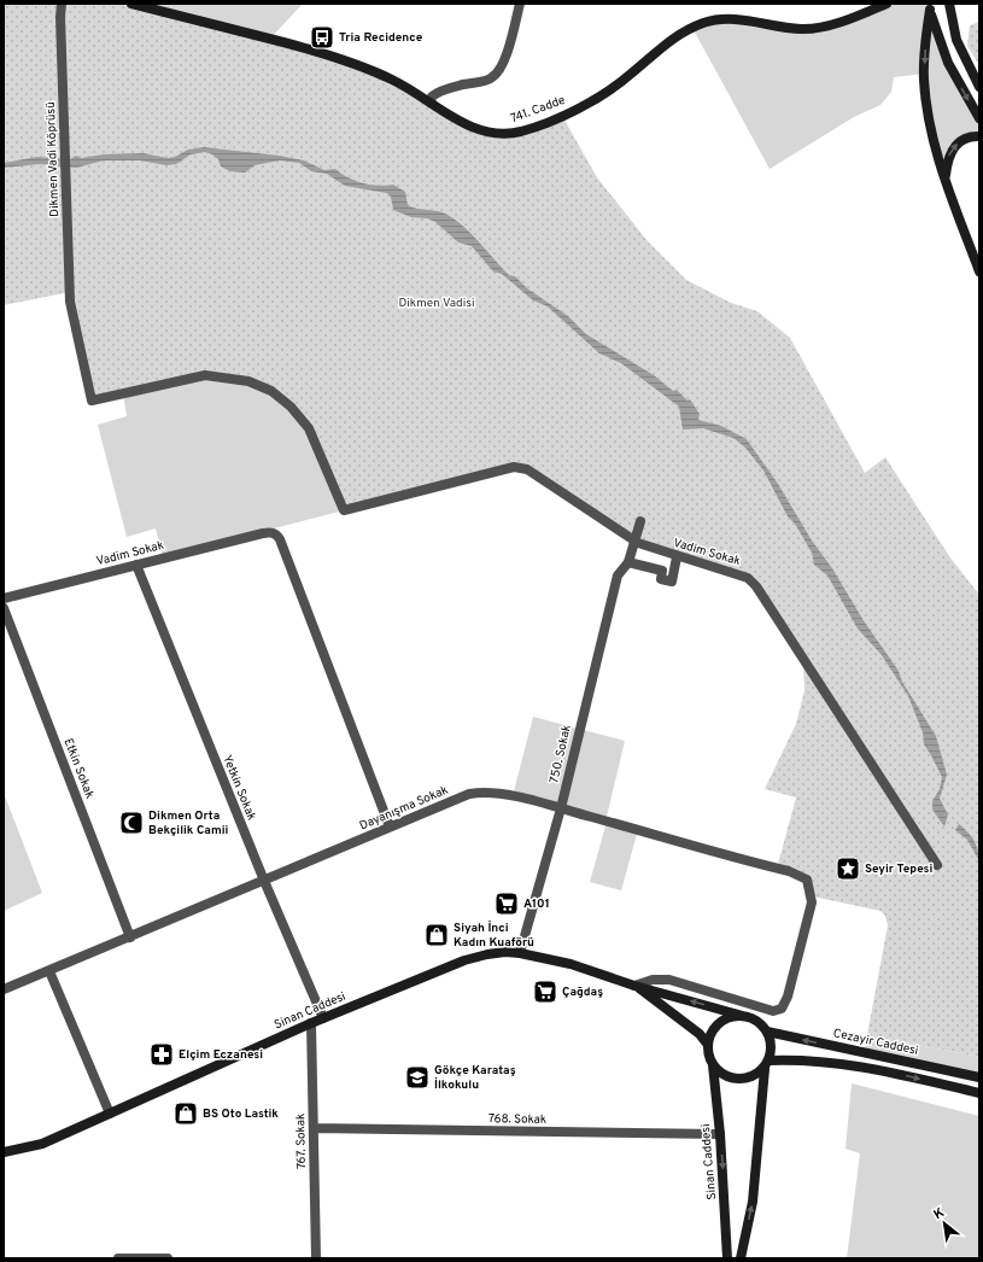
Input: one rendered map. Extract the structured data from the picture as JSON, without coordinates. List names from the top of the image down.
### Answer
{
  "streets": {
    "main road": ["741. Cadde", "Sinan Caddesi", "Cezayir Caddesi"],
    "street": [
      "Dikmen Vadi Köprüsü",
      "Vadim Sokak",
      "750. Sokak",
      "Etkin Sokak",
      "Yetkin Sokak",
      "Dayanışma Sokak",
      "768. Sokak",
      "767. Sokak"
    ]
  },
  "crossings": [
    ["Dikmen Vadi Köprüsü", "Vadim Sokak"],
    ["Vadim Sokak", "Yetkin Sokak"],
    ["Vadim Sokak", "Dayanışma Sokak"],
    ["750. Sokak", "Dayanışma Sokak"],
    ["750. Sokak", "Sinan Caddesi"],
    ["Etkin Sokak", "Dayanışma Sokak"],
    ["Yetkin Sokak", "Dayanışma Sokak"],
    ["Yetkin Sokak", "Sinan Caddesi"],
    ["Dayanışma Sokak", "Sinan Caddesi"],
    ["Sinan Caddesi", "Cezayir Caddesi"],
    ["Sinan Caddesi", "768. Sokak"],
    ["Sinan Caddesi", "767. Sokak"],
    ["768. Sokak", "767. Sokak"]
  ],
  "parks": ["Dikmen Vadisi"],
  "places": {
    "bus stop": ["Tria Recidence"],
    "mosque": ["Dikmen Orta Bekçilik Camii"],
    "place": ["Seyir Tepesi"],
    "supermarket": ["A101", "Çağdaş"],
    "shop": ["Siyah İnci Kadın Kuaförü", "BS Oto Lastik"],
    "pharmacy": ["Elçim Eczanesi"],
    "school or university": ["Gökçe Karataş İlkokulu"]
  },
  "north": "top left"
}
